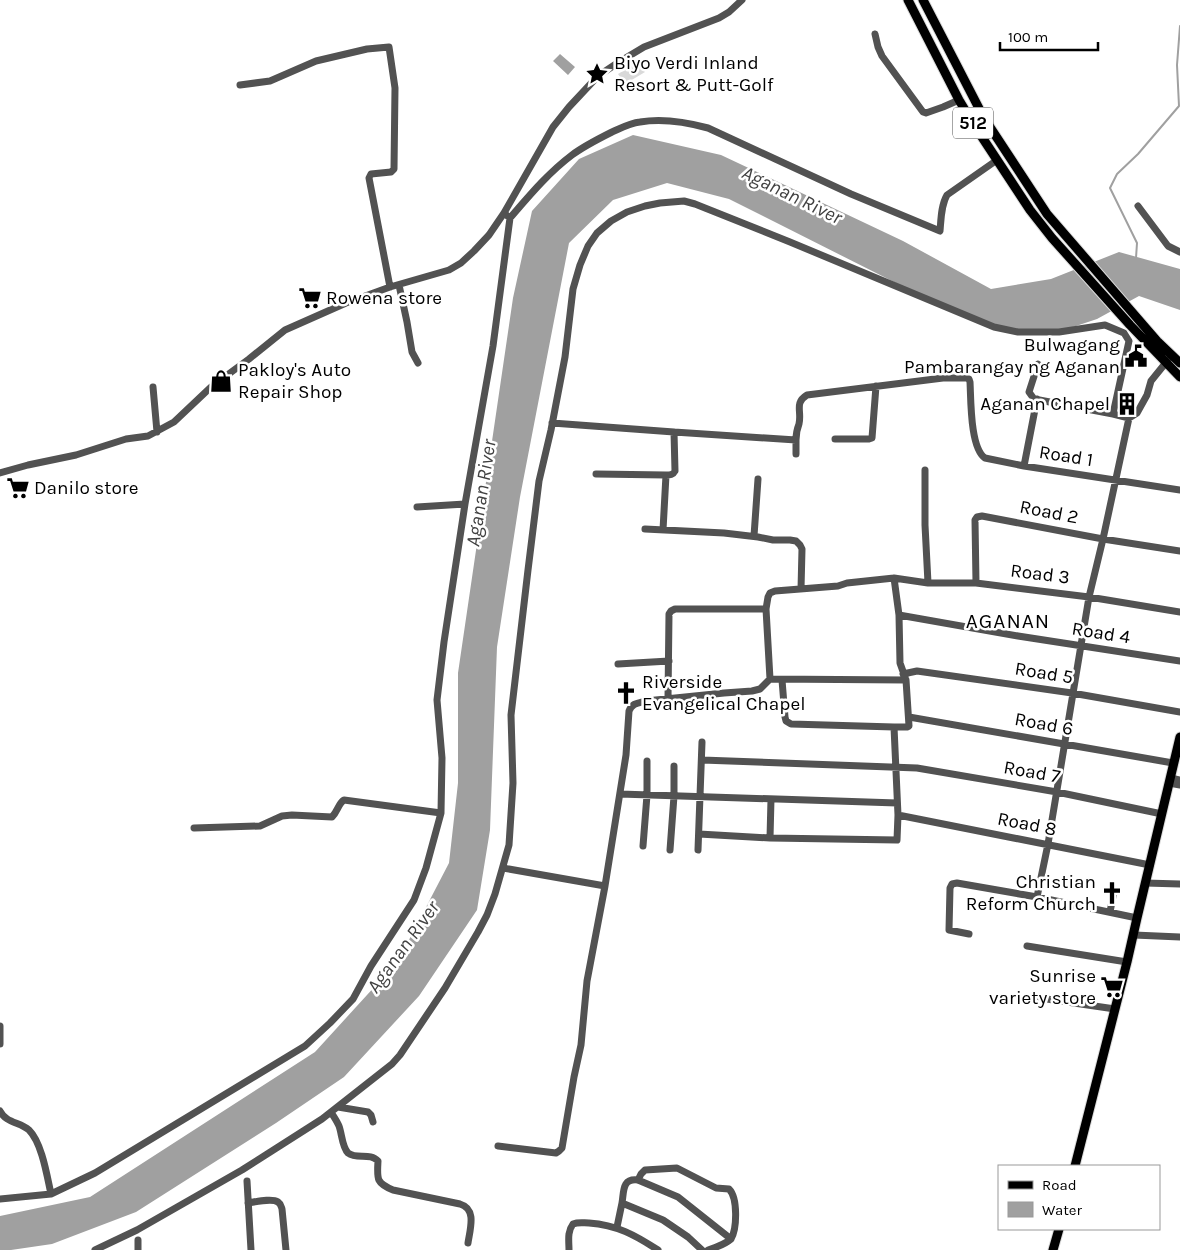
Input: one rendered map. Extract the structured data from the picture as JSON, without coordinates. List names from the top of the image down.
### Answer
{
  "streets": {
    "main road": ["512"],
    "street": [
      "Road 1",
      "Road 2",
      "Road 3",
      "Road 4",
      "Road 5",
      "Road 6",
      "Road 7",
      "Road 8"
    ]
  },
  "crossings": [
    ["Road 2", "Road 3"]
  ],
  "districts": ["AGANAN"],
  "water": ["Aganan River"],
  "places": {
    "place": ["Biyo Verdi Inland Resort & Putt-Golf"],
    "supermarket": ["Rowena store", "Danilo store", "Sunrise variety store"],
    "public building": ["Bulwagang Pambarangay ng Aganan"],
    "shop": ["Pakloy's Auto Repair Shop"],
    "building": ["Aganan Chapel"],
    "church": ["Riverside Evangelical Chapel", "Christian Reform Church"]
  },
  "legend": ["Road", "Water"],
  "scale_bar": "100 m"
}
